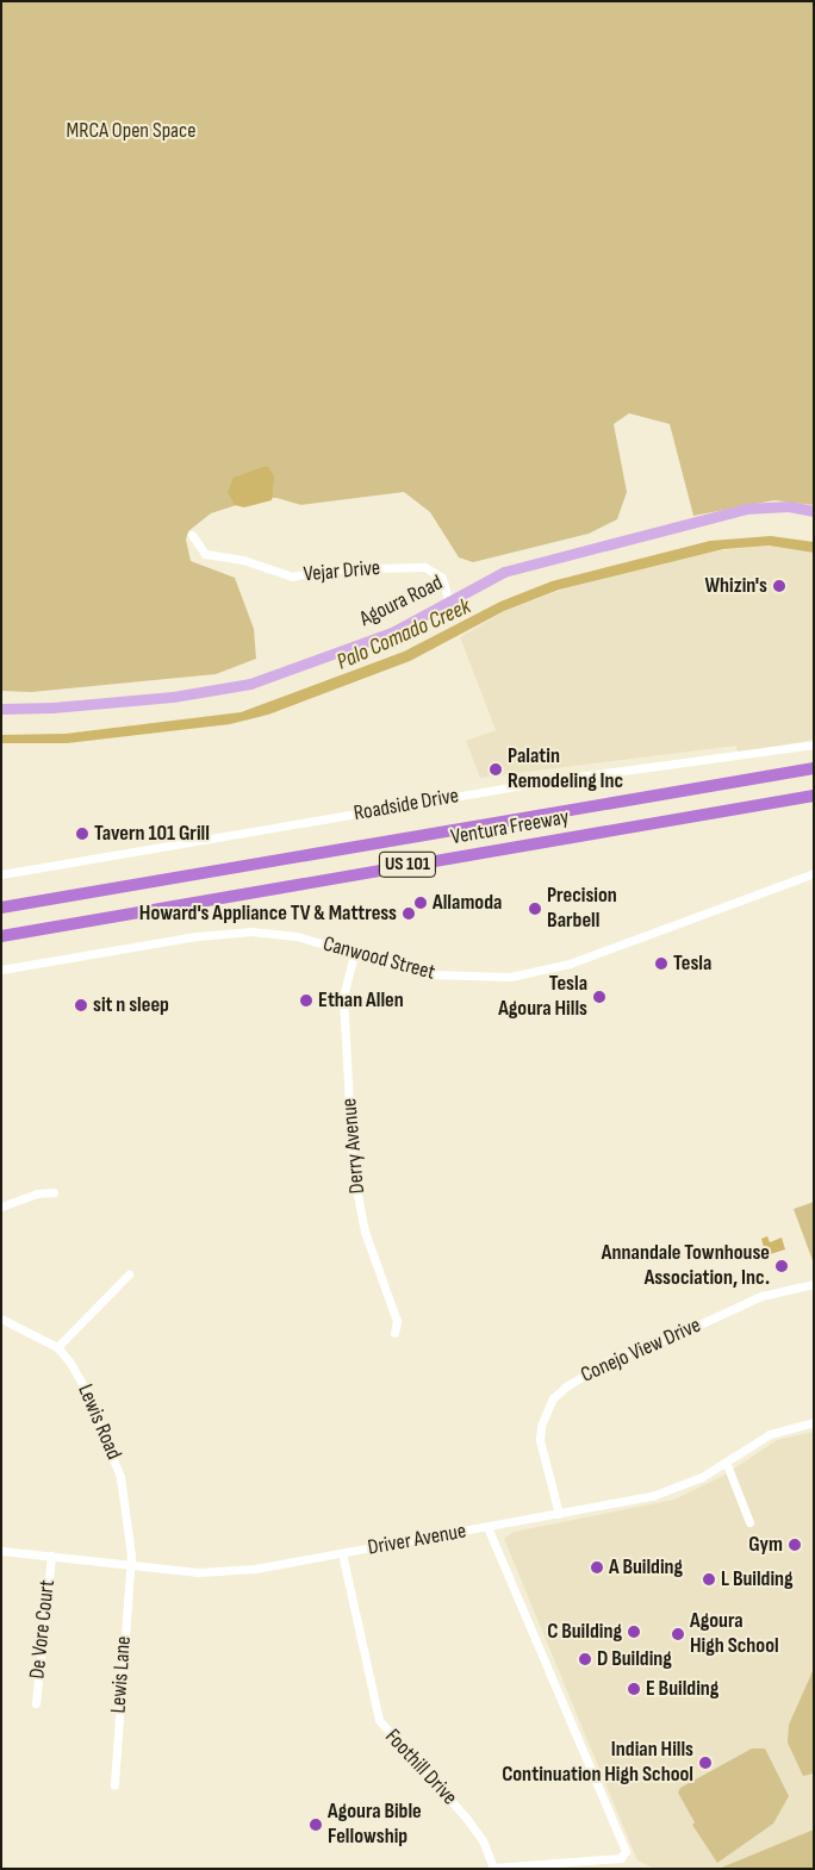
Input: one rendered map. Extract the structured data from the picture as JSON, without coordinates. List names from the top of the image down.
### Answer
{
  "streets": {
    "highway": ["Ventura Freeway", "US 101"],
    "main road": ["Agoura Road"],
    "street": [
      "Vejar Drive",
      "Roadside Drive",
      "Canwood Street",
      "Derry Avenue",
      "Conejo View Drive",
      "Lewis Road",
      "Driver Avenue",
      "De Vore Court",
      "Lewis Lane",
      "Foothill Drive"
    ]
  },
  "crossings": [
    ["Vejar Drive", "Agoura Road"],
    ["Canwood Street", "Derry Avenue"],
    ["Conejo View Drive", "Driver Avenue"],
    ["Lewis Road", "Driver Avenue"],
    ["Lewis Road", "Lewis Lane"],
    ["Driver Avenue", "De Vore Court"],
    ["Driver Avenue", "Lewis Lane"],
    ["Driver Avenue", "Foothill Drive"]
  ],
  "water": ["Palo Comado Creek"],
  "parks": ["MRCA Open Space"],
  "places": [
    "Whizin's",
    "Palatin Remodeling Inc",
    "Tavern 101 Grill",
    "Allamoda",
    "Precision Barbell",
    "Howard's Appliance TV & Mattress",
    "Tesla",
    "Tesla Agoura Hills",
    "Ethan Allen",
    "sit n sleep",
    "Annandale Townhouse Association, Inc.",
    "Gym",
    "A Building",
    "L Building",
    "C Building",
    "Agoura High School",
    "D Building",
    "E Building",
    "Indian Hills Continuation High School",
    "Agoura Bible Fellowship"
  ]
}
